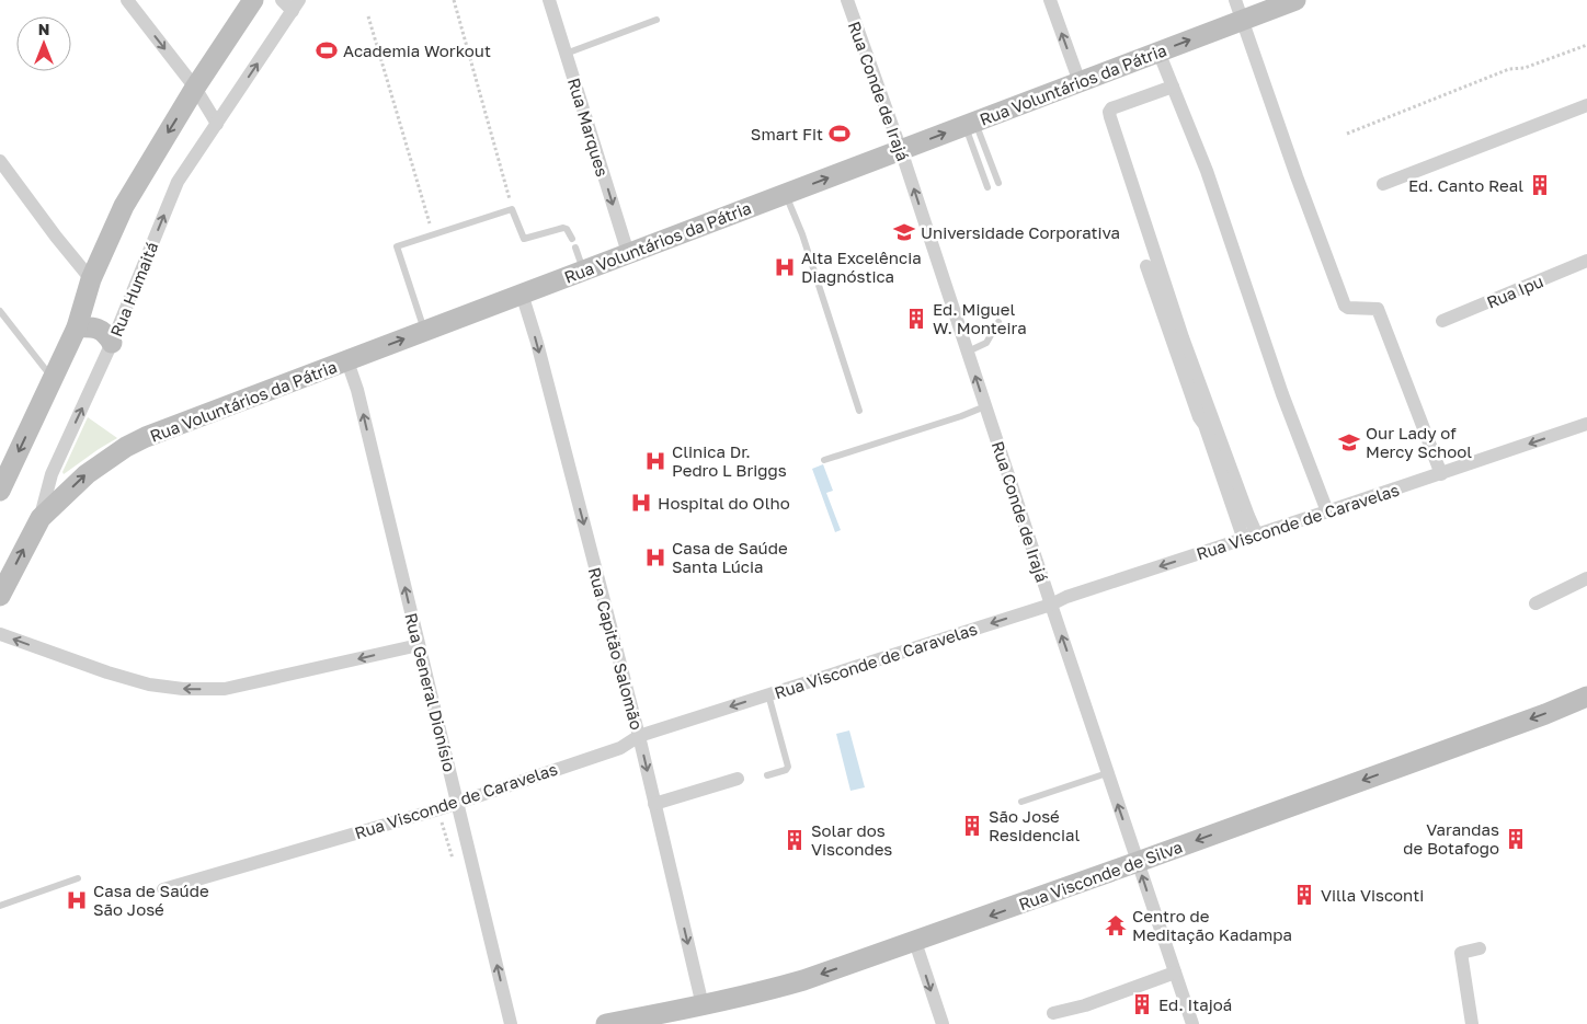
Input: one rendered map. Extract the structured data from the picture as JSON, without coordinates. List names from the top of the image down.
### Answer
{
  "streets": {
    "main road": ["Rua Voluntários da Pátria", "Rua Humaitá", "Rua Visconde de Silva"],
    "street": [
      "Rua Conde de Irajá",
      "Rua Marques",
      "Rua Ipu",
      "Rua Visconde de Caravelas",
      "Rua Capitão Salomão",
      "Rua General Dionísio"
    ]
  },
  "crossings": [
    ["Rua Voluntários da Pátria", "Rua Conde de Irajá"],
    ["Rua Voluntários da Pátria", "Rua Marques"],
    ["Rua Voluntários da Pátria", "Rua Humaitá"],
    ["Rua Voluntários da Pátria", "Rua Capitão Salomão"],
    ["Rua Voluntários da Pátria", "Rua General Dionísio"],
    ["Rua Conde de Irajá", "Rua Visconde de Caravelas"],
    ["Rua Conde de Irajá", "Rua Visconde de Silva"],
    ["Rua Visconde de Caravelas", "Rua Capitão Salomão"],
    ["Rua Visconde de Caravelas", "Rua General Dionísio"],
    ["Rua Capitão Salomão", "Rua Visconde de Silva"]
  ],
  "one_way": [
    "Rua Voluntários da Pátria",
    "Rua Conde de Irajá",
    "Rua Marques",
    "Rua Humaitá",
    "Rua Visconde de Caravelas",
    "Rua Capitão Salomão",
    "Rua General Dionísio",
    "Rua Visconde de Silva"
  ],
  "places": {
    "sports": ["Academia Workout", "Smart Fit"],
    "building": [
      "Ed. Canto Real",
      "Ed. Miguel W. Monteira",
      "São José Residencial",
      "Varandas de Botafogo",
      "Solar dos Viscondes",
      "Villa Visconti",
      "Ed. Itajoá"
    ],
    "school or university": ["Universidade Corporativa", "Our Lady of Mercy School"],
    "hospital": [
      "Alta Excelência Diagnóstica",
      "Clinica Dr. Pedro L Briggs",
      "Hospital do Olho",
      "Casa de Saúde Santa Lúcia",
      "Casa de Saúde São José"
    ],
    "temple": ["Centro de Meditação Kadampa"]
  },
  "north": "top"
}
